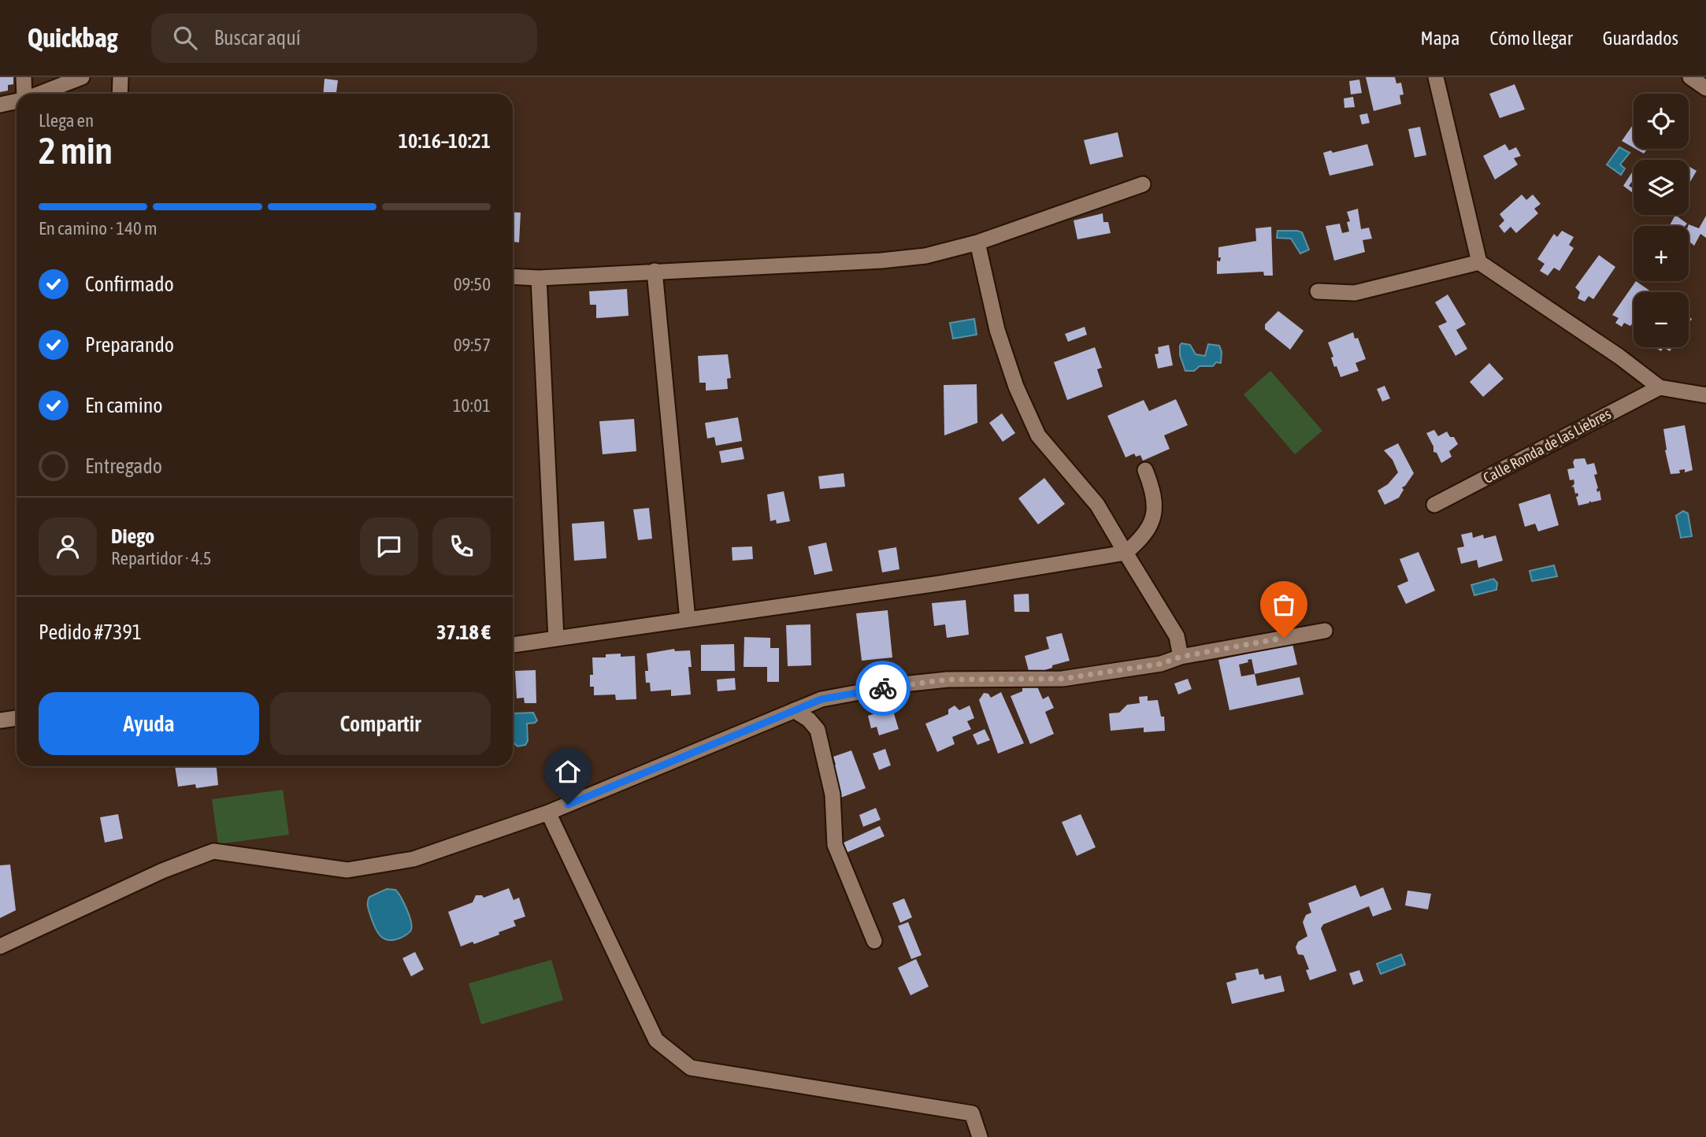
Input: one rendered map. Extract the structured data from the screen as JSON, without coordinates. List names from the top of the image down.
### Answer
{
  "streets": {
    "street": ["Calle Ronda de las Liebres"]
  },
  "page": {
    "header": "Quickbag",
    "search": "Buscar aquí",
    "nav": ["Mapa", "Cómo llegar", "Guardados"],
    "map_buttons": ["+", "−"],
    "heading": ["2 min", "Llega en", "10:16–10:21"],
    "panel": [
      "Diego",
      "Repartidor · 4.5",
      "Pedido #7391",
      "37.18 €"
    ],
    "bar": "En camino · 140 m",
    "list": [
      ["Confirmado", "09:50"],
      ["Preparando", "09:57"],
      ["En camino", "10:01"],
      "Entregado"
    ],
    "buttons": ["Ayuda", "Compartir"]
  }
}
